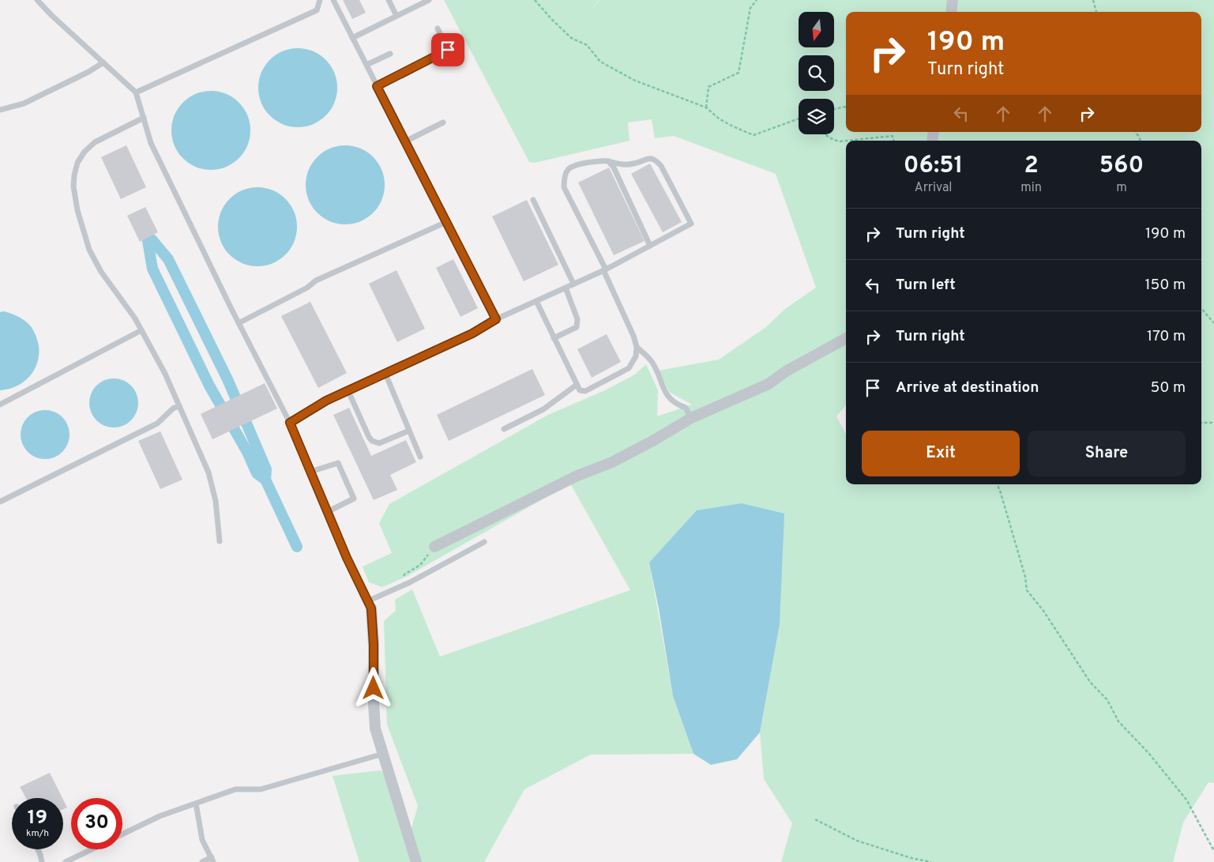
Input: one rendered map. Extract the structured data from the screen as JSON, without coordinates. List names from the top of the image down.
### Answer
{
  "north": "bottom",
  "page": {
    "turn": ["190 m", "Turn right"],
    "eta": [
      "06:51",
      "Arrival",
      "2",
      "min",
      "560",
      "m"
    ],
    "list": [
      {
        "name": "Turn right",
        "value": "190 m"
      },
      {
        "name": "Turn left",
        "value": "150 m"
      },
      {
        "name": "Turn right",
        "value": "170 m"
      },
      {
        "name": "Arrive at destination",
        "value": "50 m"
      }
    ],
    "buttons": ["Exit", "Share"],
    "speed": "19 km/h",
    "limit": "30"
  }
}
